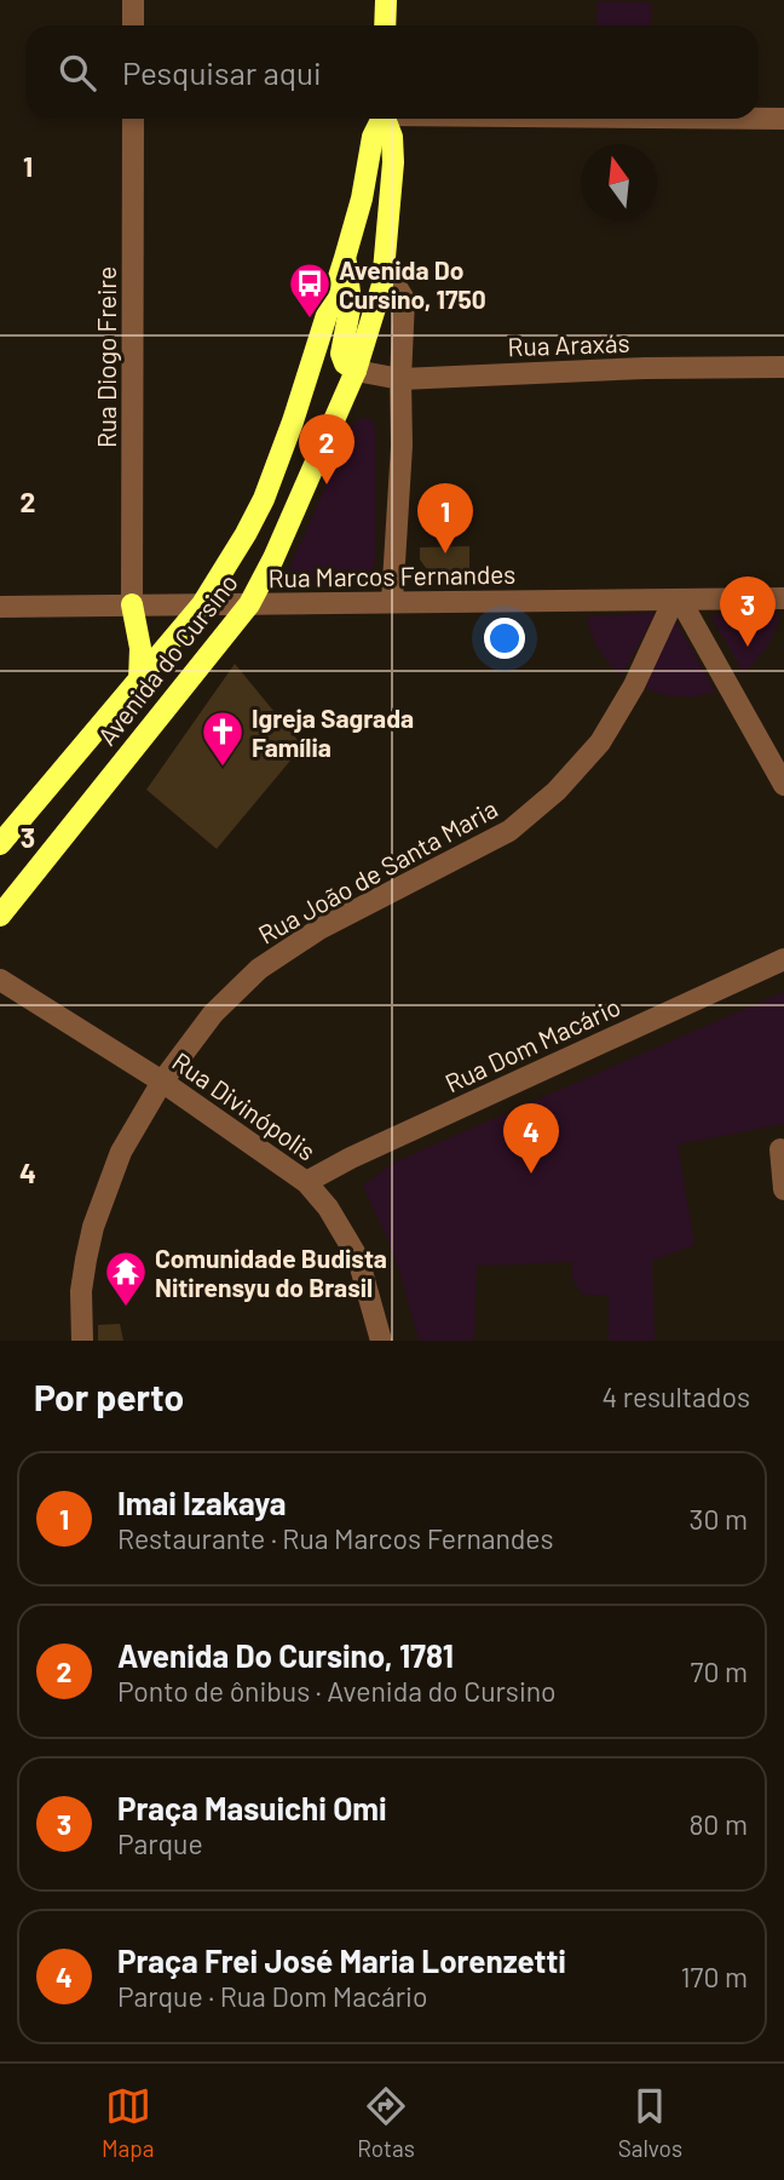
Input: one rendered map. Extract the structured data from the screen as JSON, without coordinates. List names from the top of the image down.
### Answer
{
  "streets": {
    "main road": ["Avenida do Cursino"],
    "street": [
      "Rua Araxás",
      "Rua Diogo Freire",
      "Rua Marcos Fernandes",
      "Rua João de Santa Maria",
      "Rua Dom Macário",
      "Rua Divinópolis"
    ]
  },
  "crossings": [
    ["Rua Araxás", "Avenida do Cursino"],
    ["Rua Diogo Freire", "Rua Marcos Fernandes"],
    ["Rua Marcos Fernandes", "Avenida do Cursino"],
    ["Rua Marcos Fernandes", "Rua João de Santa Maria"],
    ["Rua João de Santa Maria", "Rua Divinópolis"],
    ["Rua Dom Macário", "Rua Divinópolis"]
  ],
  "places": {
    "bus stop": ["Avenida Do Cursino, 1750"],
    "church": ["Igreja Sagrada Família"],
    "temple": ["Comunidade Budista Nitirensyu do Brasil"]
  },
  "north": "top",
  "page": {
    "search": "Pesquisar aqui",
    "pins": [
      "2",
      "1",
      "3",
      "4"
    ],
    "heading": ["Por perto", "4 resultados"],
    "list": [
      {
        "mark": "1",
        "name": "Imai Izakaya",
        "note": "Restaurante · Rua Marcos Fernandes",
        "value": "30 m"
      },
      {
        "mark": "2",
        "name": "Avenida Do Cursino, 1781",
        "note": "Ponto de ônibus · Avenida do Cursino",
        "value": "70 m"
      },
      {
        "mark": "3",
        "name": "Praça Masuichi Omi",
        "note": "Parque",
        "value": "80 m"
      },
      {
        "mark": "4",
        "name": "Praça Frei José Maria Lorenzetti",
        "note": "Parque · Rua Dom Macário",
        "value": "170 m"
      }
    ],
    "nav": ["Mapa", "Rotas", "Salvos"]
  },
  "grid": {
    "rows": [
      "1",
      "2",
      "3",
      "4"
    ]
  }
}
